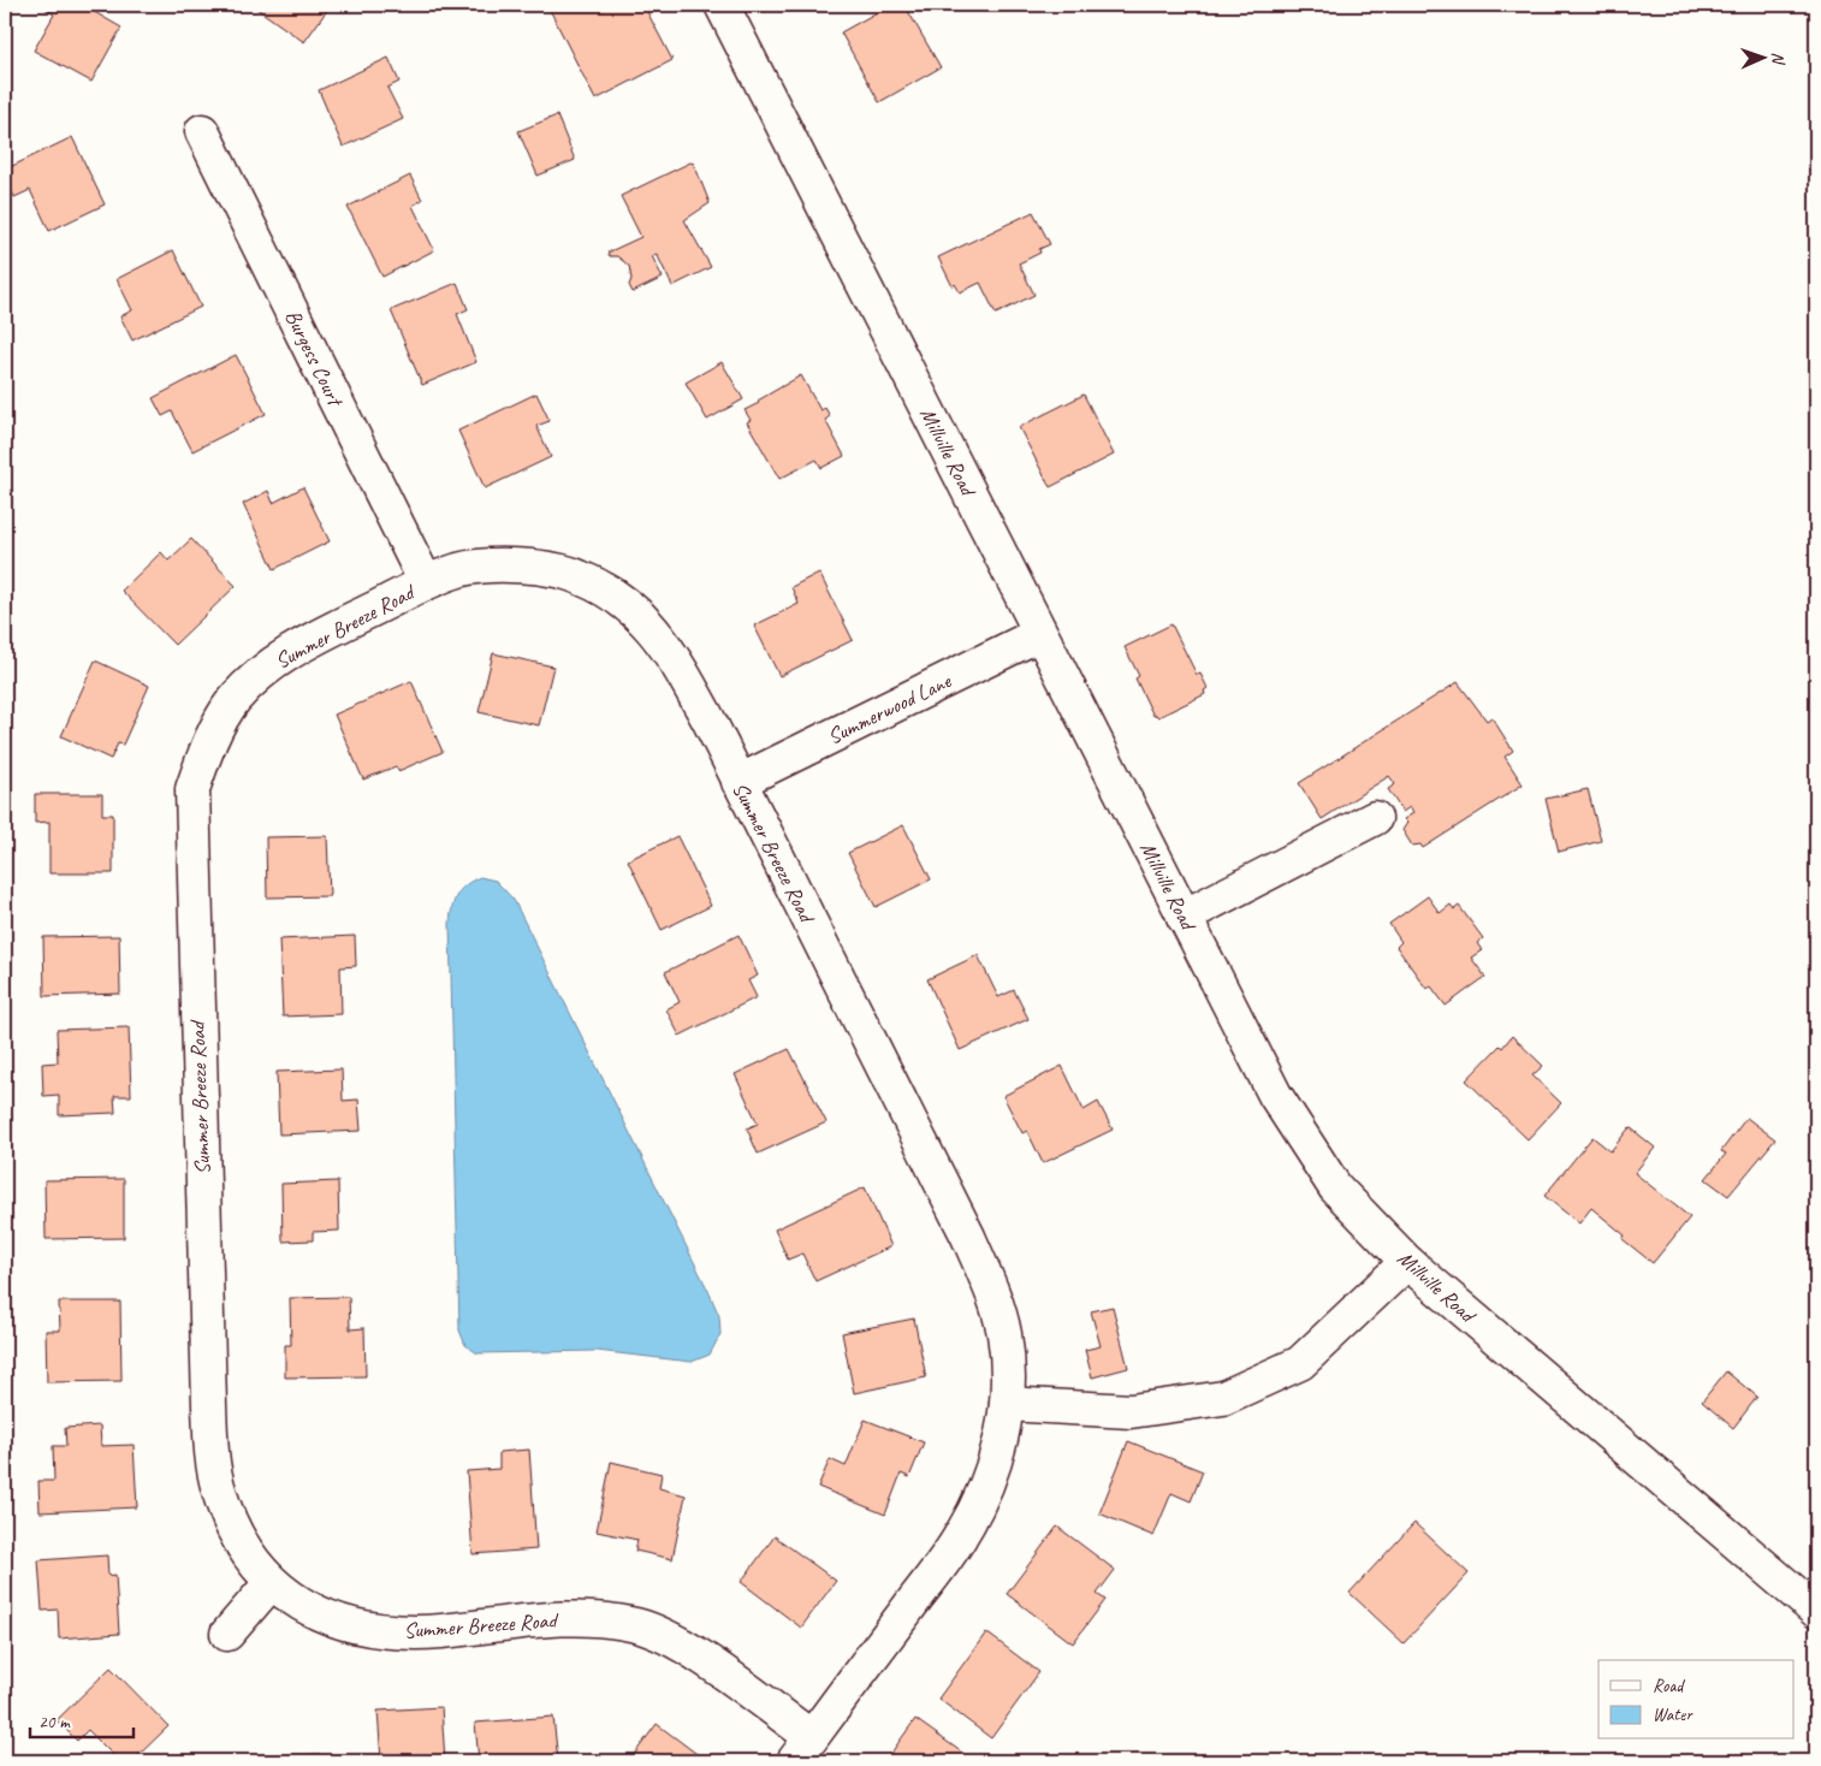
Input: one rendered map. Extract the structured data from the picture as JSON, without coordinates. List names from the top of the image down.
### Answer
{
  "streets": {
    "street": [
      "Burgess Court",
      "Millville Road",
      "Summer Breeze Road",
      "Summerwood Lane"
    ]
  },
  "crossings": [
    ["Burgess Court", "Summer Breeze Road"],
    ["Millville Road", "Summerwood Lane"],
    ["Summer Breeze Road", "Summerwood Lane"]
  ],
  "legend": ["Road", "Water"],
  "scale_bar": "20 m",
  "north": "right"
}
